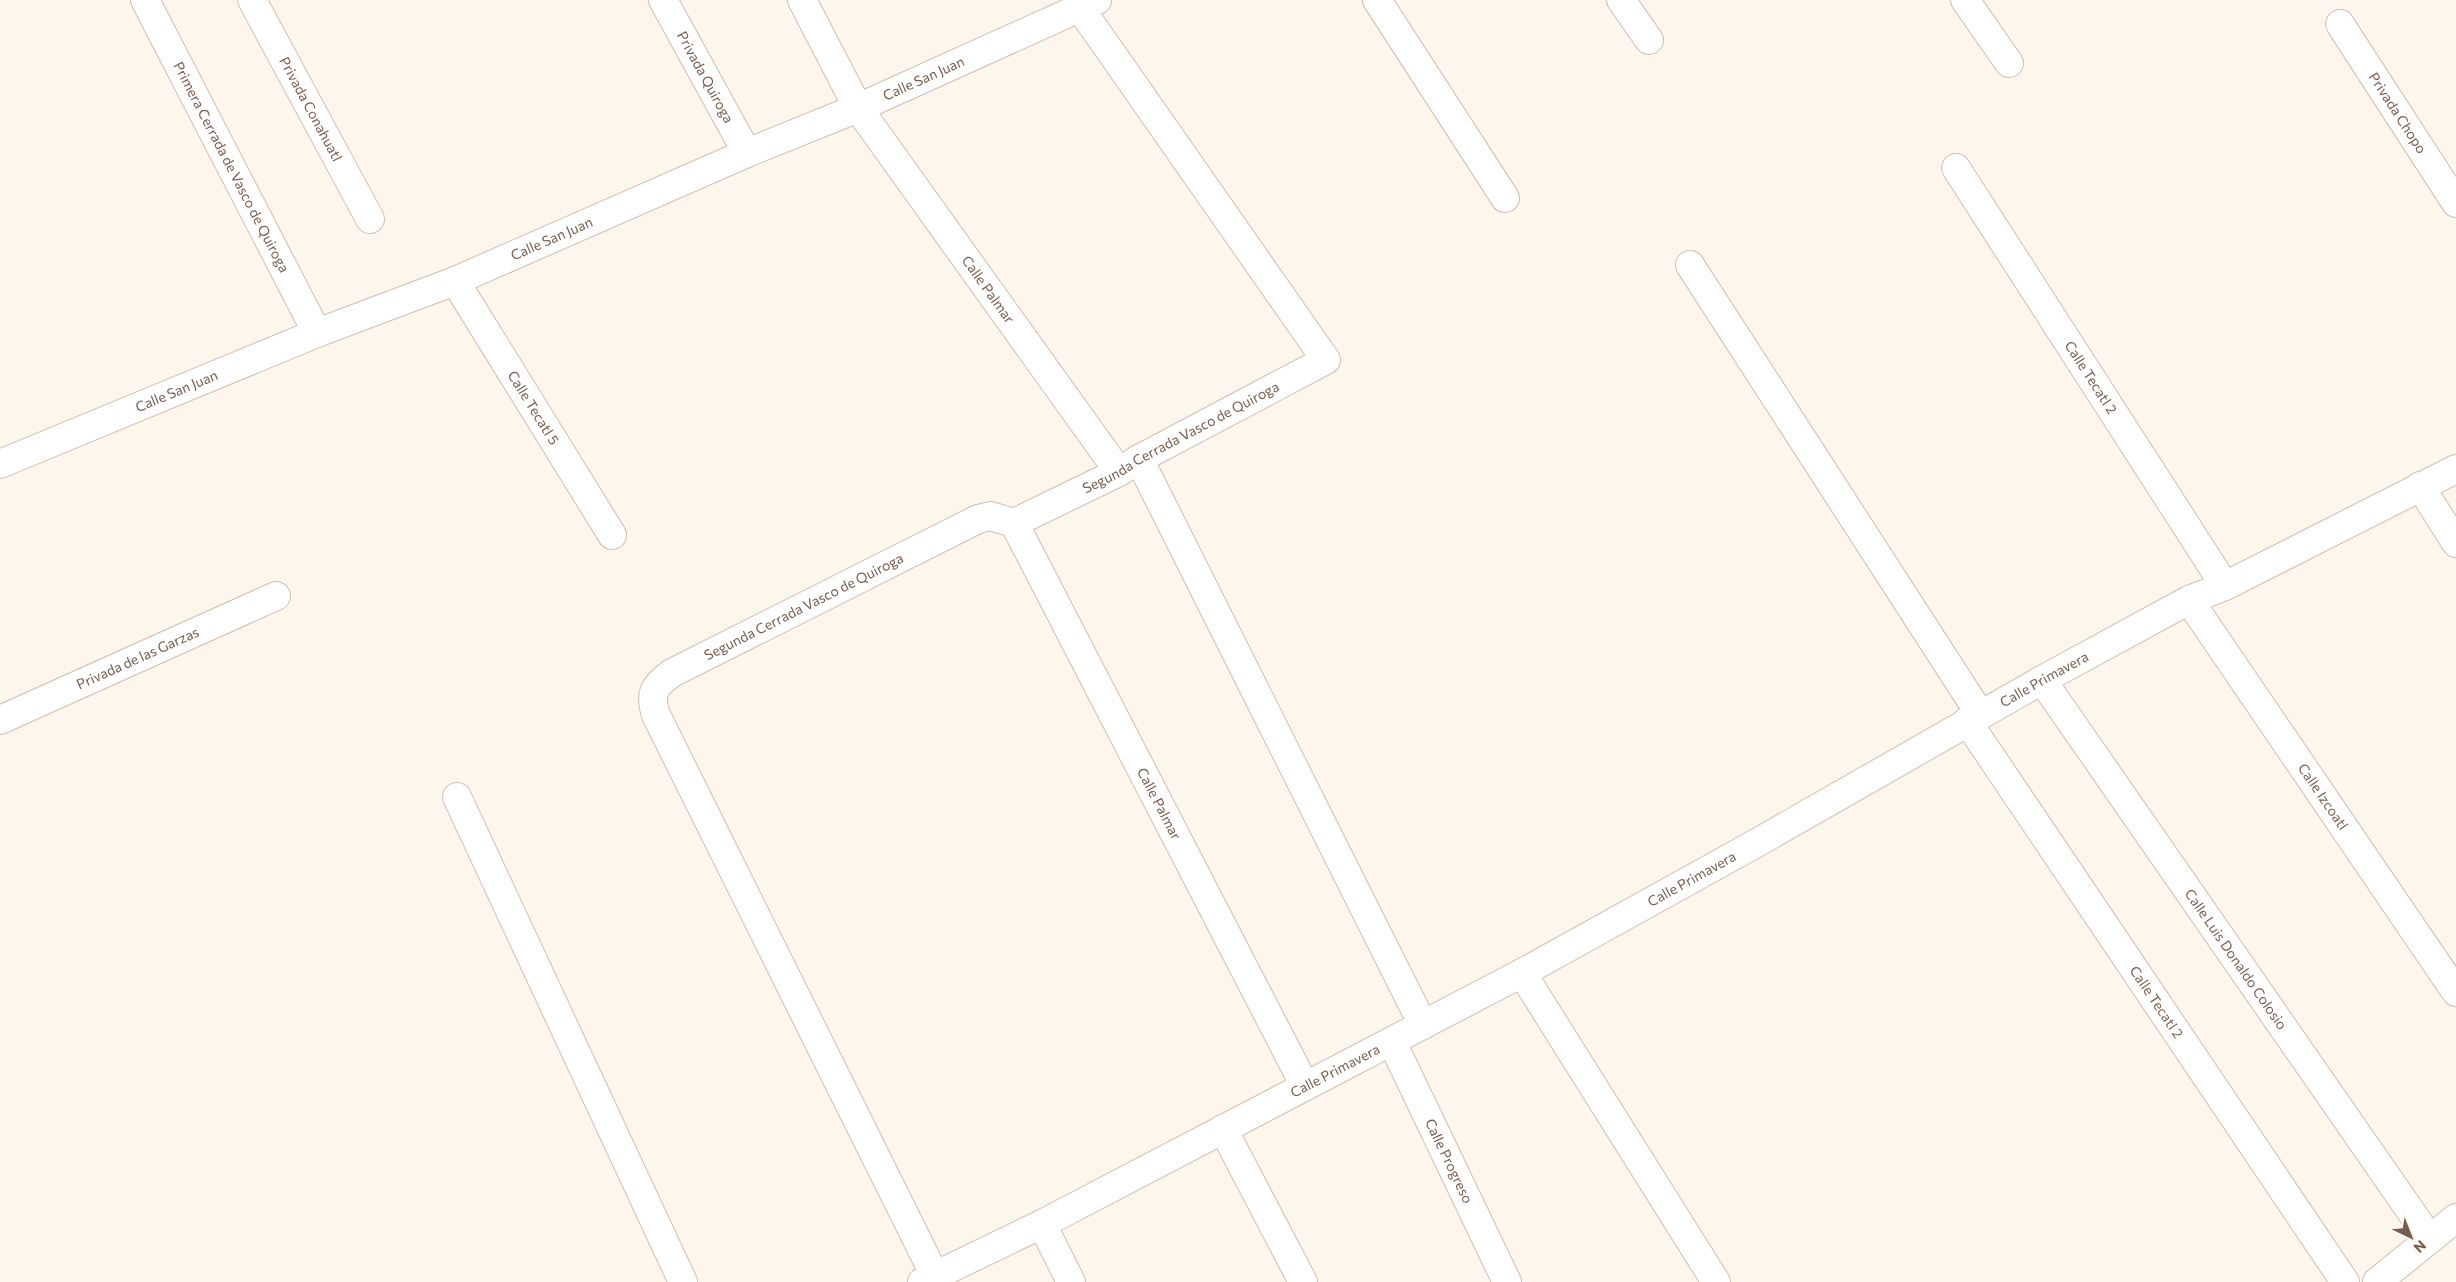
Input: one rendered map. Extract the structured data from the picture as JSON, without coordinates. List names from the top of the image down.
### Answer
{
  "streets": {
    "street": [
      "Privada Quiroga",
      "Calle San Juan",
      "Privada Conahuatl",
      "Privada Chopo",
      "Primera Cerrada de Vasco de Quiroga",
      "Calle Palmar",
      "Calle Tecatl 2",
      "Calle Tecatl 5",
      "Segunda Cerrada Vasco de Quiroga",
      "Privada de las Garzas",
      "Calle Primavera",
      "Calle Izcoatl",
      "Calle Luis Donaldo Colosio",
      "Calle Progreso"
    ]
  },
  "crossings": [
    ["Privada Quiroga", "Calle San Juan"],
    ["Calle San Juan", "Primera Cerrada de Vasco de Quiroga"],
    ["Calle San Juan", "Calle Palmar"],
    ["Calle San Juan", "Calle Tecatl 5"],
    ["Calle San Juan", "Segunda Cerrada Vasco de Quiroga"],
    ["Calle Palmar", "Segunda Cerrada Vasco de Quiroga"],
    ["Calle Palmar", "Calle Primavera"],
    ["Calle Tecatl 2", "Calle Primavera"],
    ["Segunda Cerrada Vasco de Quiroga", "Calle Primavera"],
    ["Calle Primavera", "Calle Izcoatl"],
    ["Calle Primavera", "Calle Luis Donaldo Colosio"],
    ["Calle Primavera", "Calle Progreso"]
  ],
  "north": "bottom right"
}
